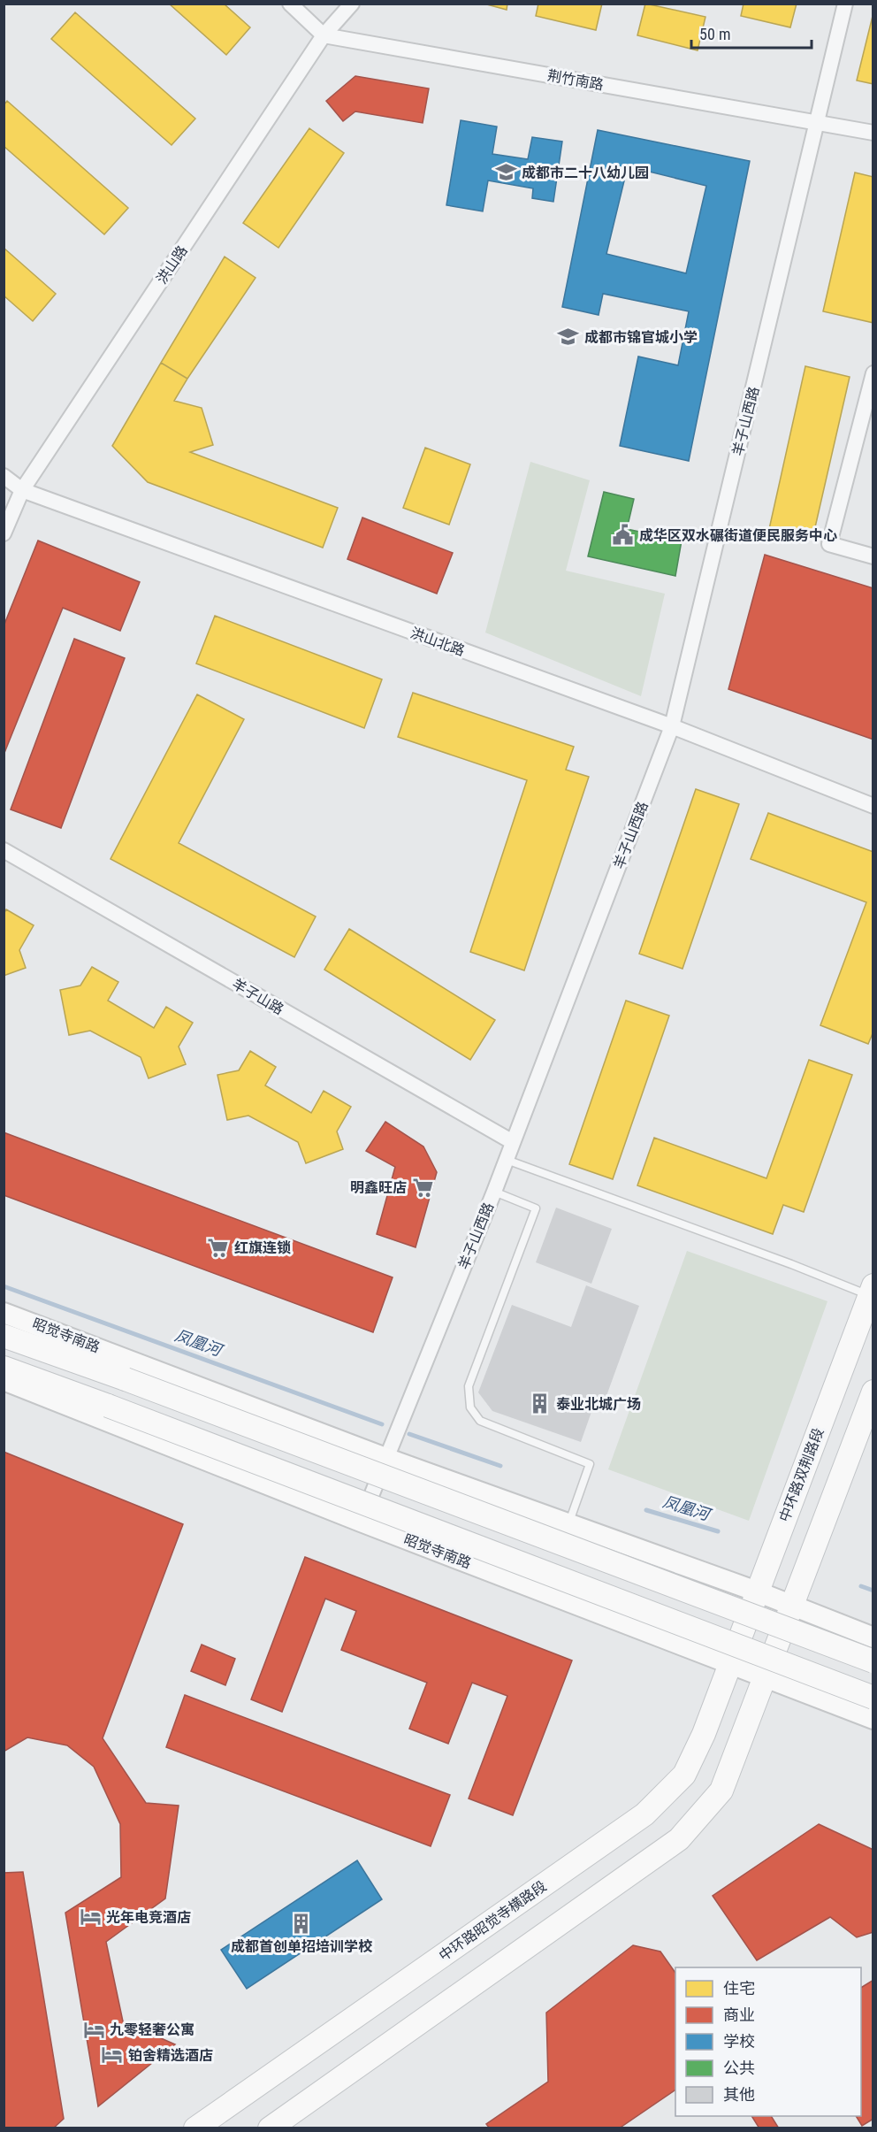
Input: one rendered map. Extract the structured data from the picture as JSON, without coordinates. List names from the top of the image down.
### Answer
{
  "streets": {
    "main road": ["昭觉寺南路", "中环路双荆路段", "中环路昭觉寺横路段"],
    "street": [
      "荆竹南路",
      "洪山路",
      "羊子山西路",
      "洪山北路",
      "羊子山路"
    ]
  },
  "crossings": [
    ["荆竹南路", "洪山路"],
    ["荆竹南路", "羊子山西路"],
    ["洪山路", "洪山北路"],
    ["羊子山西路", "洪山北路"],
    ["羊子山西路", "羊子山路"],
    ["羊子山西路", "昭觉寺南路"],
    ["昭觉寺南路", "中环路双荆路段"],
    ["昭觉寺南路", "中环路昭觉寺横路段"],
    ["中环路双荆路段", "中环路昭觉寺横路段"]
  ],
  "water": ["凤凰河"],
  "places": {
    "school or university": ["成都市二十八幼儿园", "成都市锦官城小学"],
    "public building": ["成华区双水碾街道便民服务中心"],
    "supermarket": ["明鑫旺店", "红旗连锁"],
    "building": ["泰业北城广场", "成都首创单招培训学校"],
    "hotel": ["光年电竞酒店", "九零轻奢公寓", "铂舍精选酒店"]
  },
  "legend": [
    "住宅",
    "商业",
    "学校",
    "公共",
    "其他"
  ],
  "scale_bar": "50 m"
}
